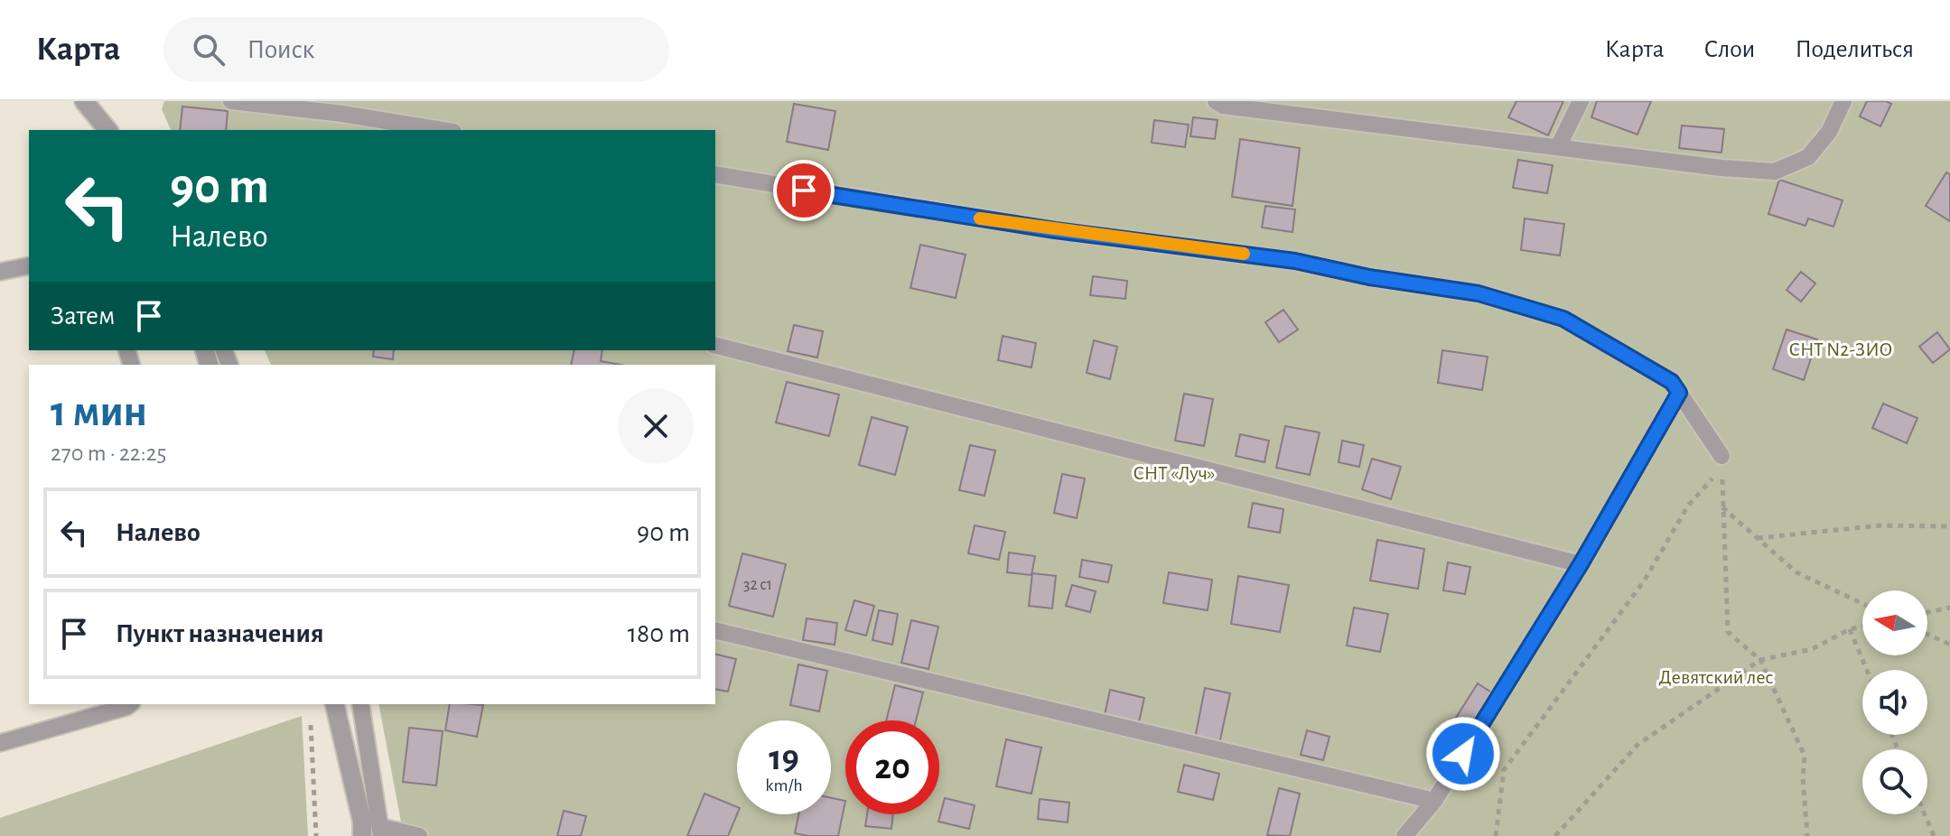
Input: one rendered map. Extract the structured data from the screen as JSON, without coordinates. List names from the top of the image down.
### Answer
{
  "parks": ["СНТ N2-ЗИО", "СНТ «Луч»", "Девятский лес"],
  "house_numbers": ["32 с1"],
  "north": "left",
  "page": {
    "header": "Карта",
    "search": "Поиск",
    "nav": ["Карта", "Слои", "Поделиться"],
    "turn": ["90 m", "Налево"],
    "then": "Затем",
    "heading": ["1 мин", "270 m · 22:25"],
    "list": [
      {
        "name": "Налево",
        "value": "90 m"
      },
      {
        "name": "Пункт назначения",
        "value": "180 m"
      }
    ],
    "speed": "19 km/h",
    "limit": "20"
  }
}
